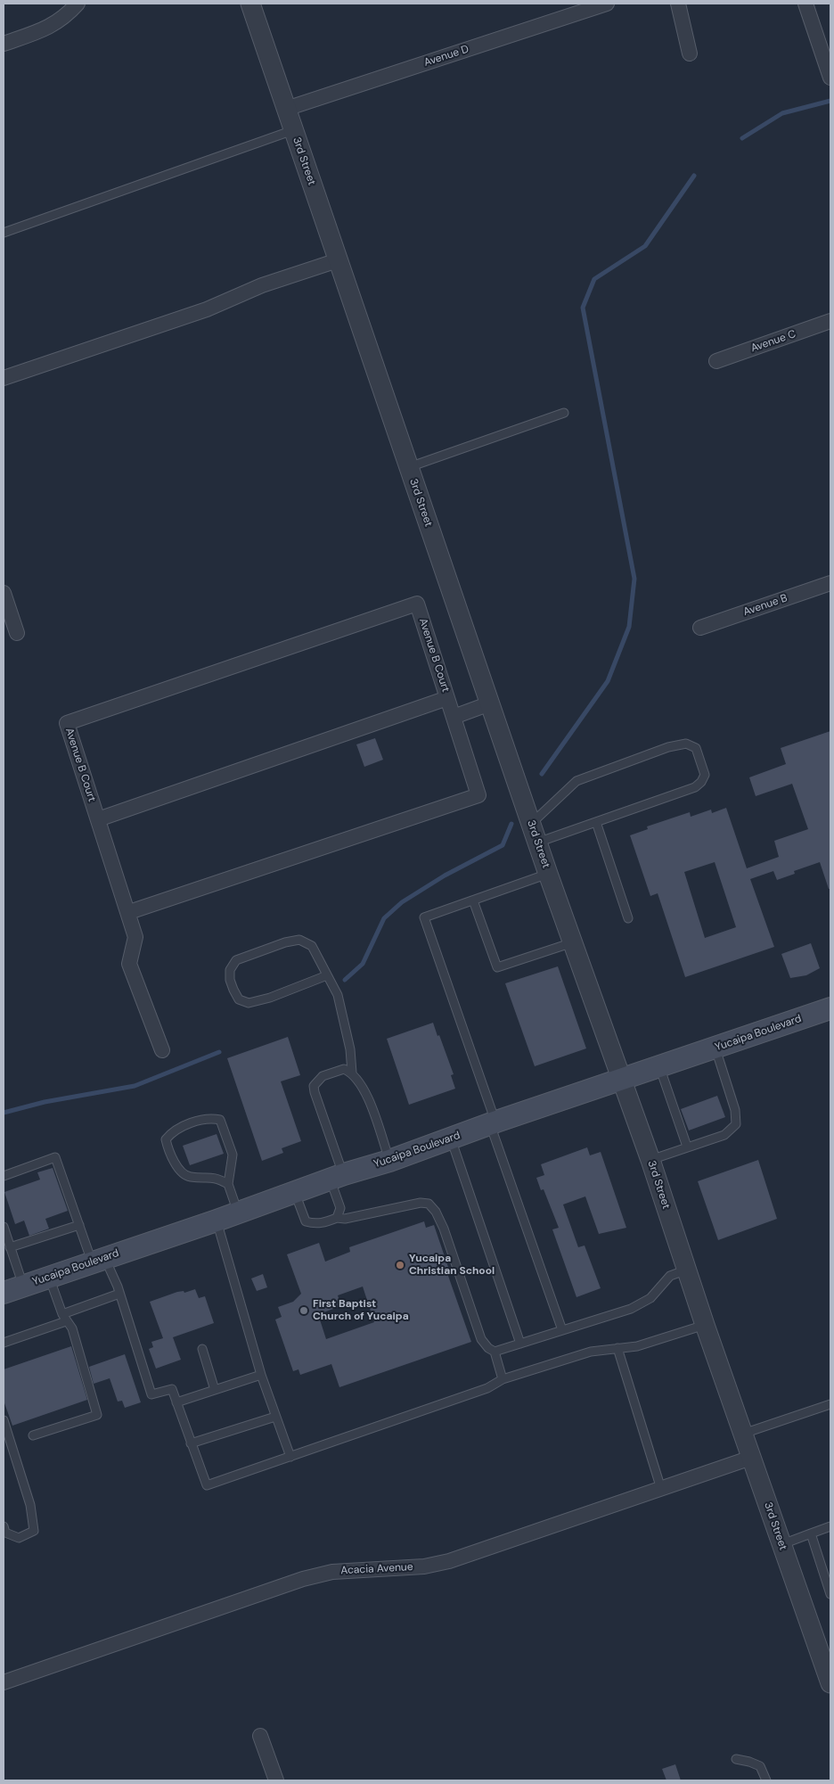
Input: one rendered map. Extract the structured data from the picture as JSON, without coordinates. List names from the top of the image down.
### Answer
{
  "streets": {
    "main road": ["Yucaipa Boulevard"],
    "street": [
      "Avenue D",
      "3rd Street",
      "Avenue C",
      "Avenue B",
      "Avenue B Court",
      "Acacia Avenue"
    ]
  },
  "crossings": [
    ["Avenue D", "3rd Street"],
    ["3rd Street", "Yucaipa Boulevard"],
    ["3rd Street", "Acacia Avenue"]
  ],
  "places": ["Yucaipa Christian School", "First Baptist Church of Yucaipa"]
}
